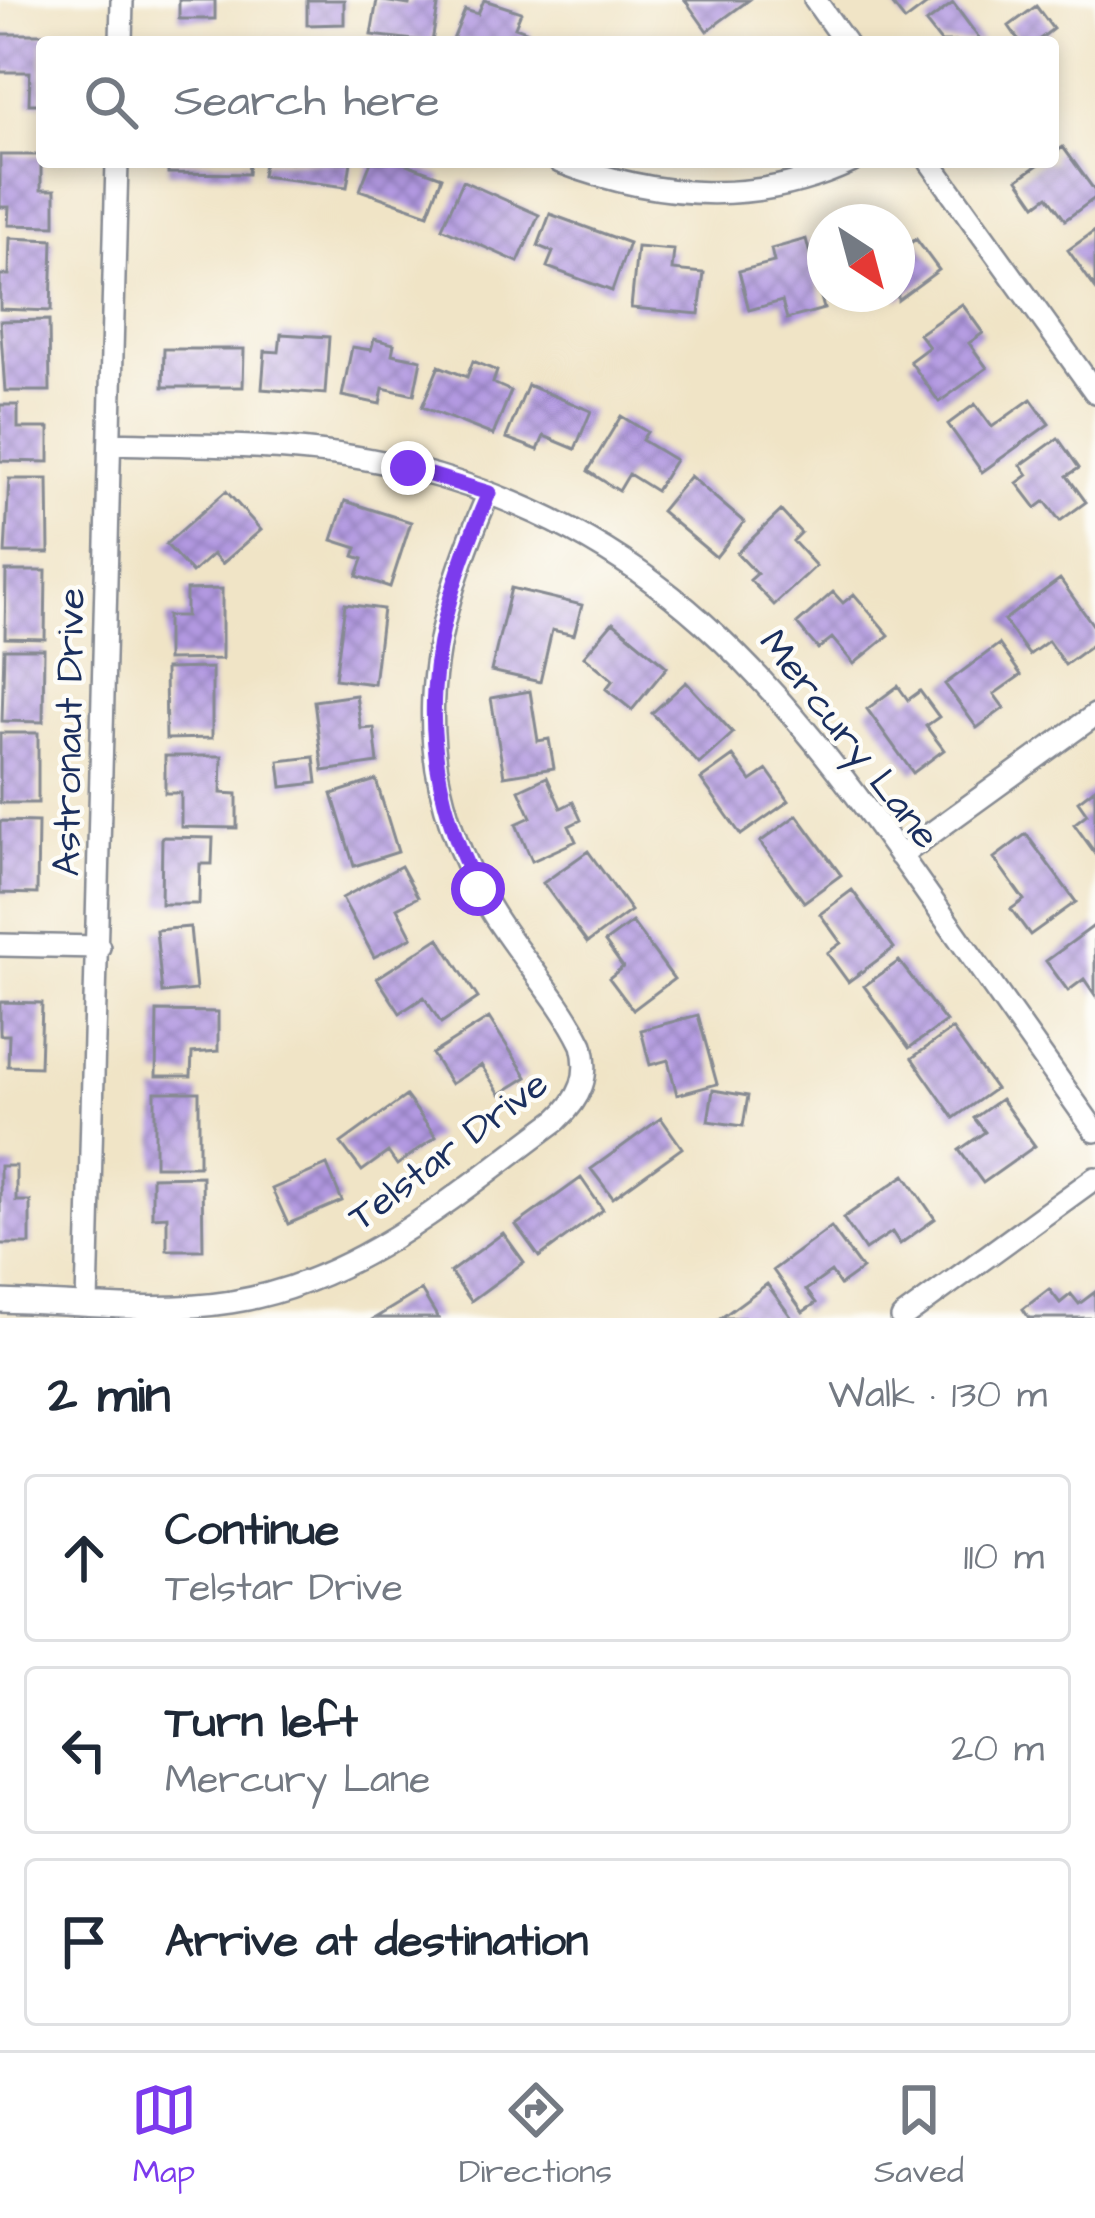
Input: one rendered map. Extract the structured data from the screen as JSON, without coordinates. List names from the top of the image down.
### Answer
{
  "streets": {
    "street": ["Astronaut Drive", "Mercury Lane", "Telstar Drive"]
  },
  "crossings": [
    ["Astronaut Drive", "Mercury Lane"],
    ["Astronaut Drive", "Telstar Drive"],
    ["Mercury Lane", "Telstar Drive"]
  ],
  "north": "bottom right",
  "page": {
    "search": "Search here",
    "heading": ["2 min", "Walk · 130 m"],
    "list": [
      ["Continue", "Telstar Drive", "110 m"],
      ["Turn left", "Mercury Lane", "20 m"],
      "Arrive at destination"
    ],
    "nav": ["Map", "Directions", "Saved"]
  }
}
